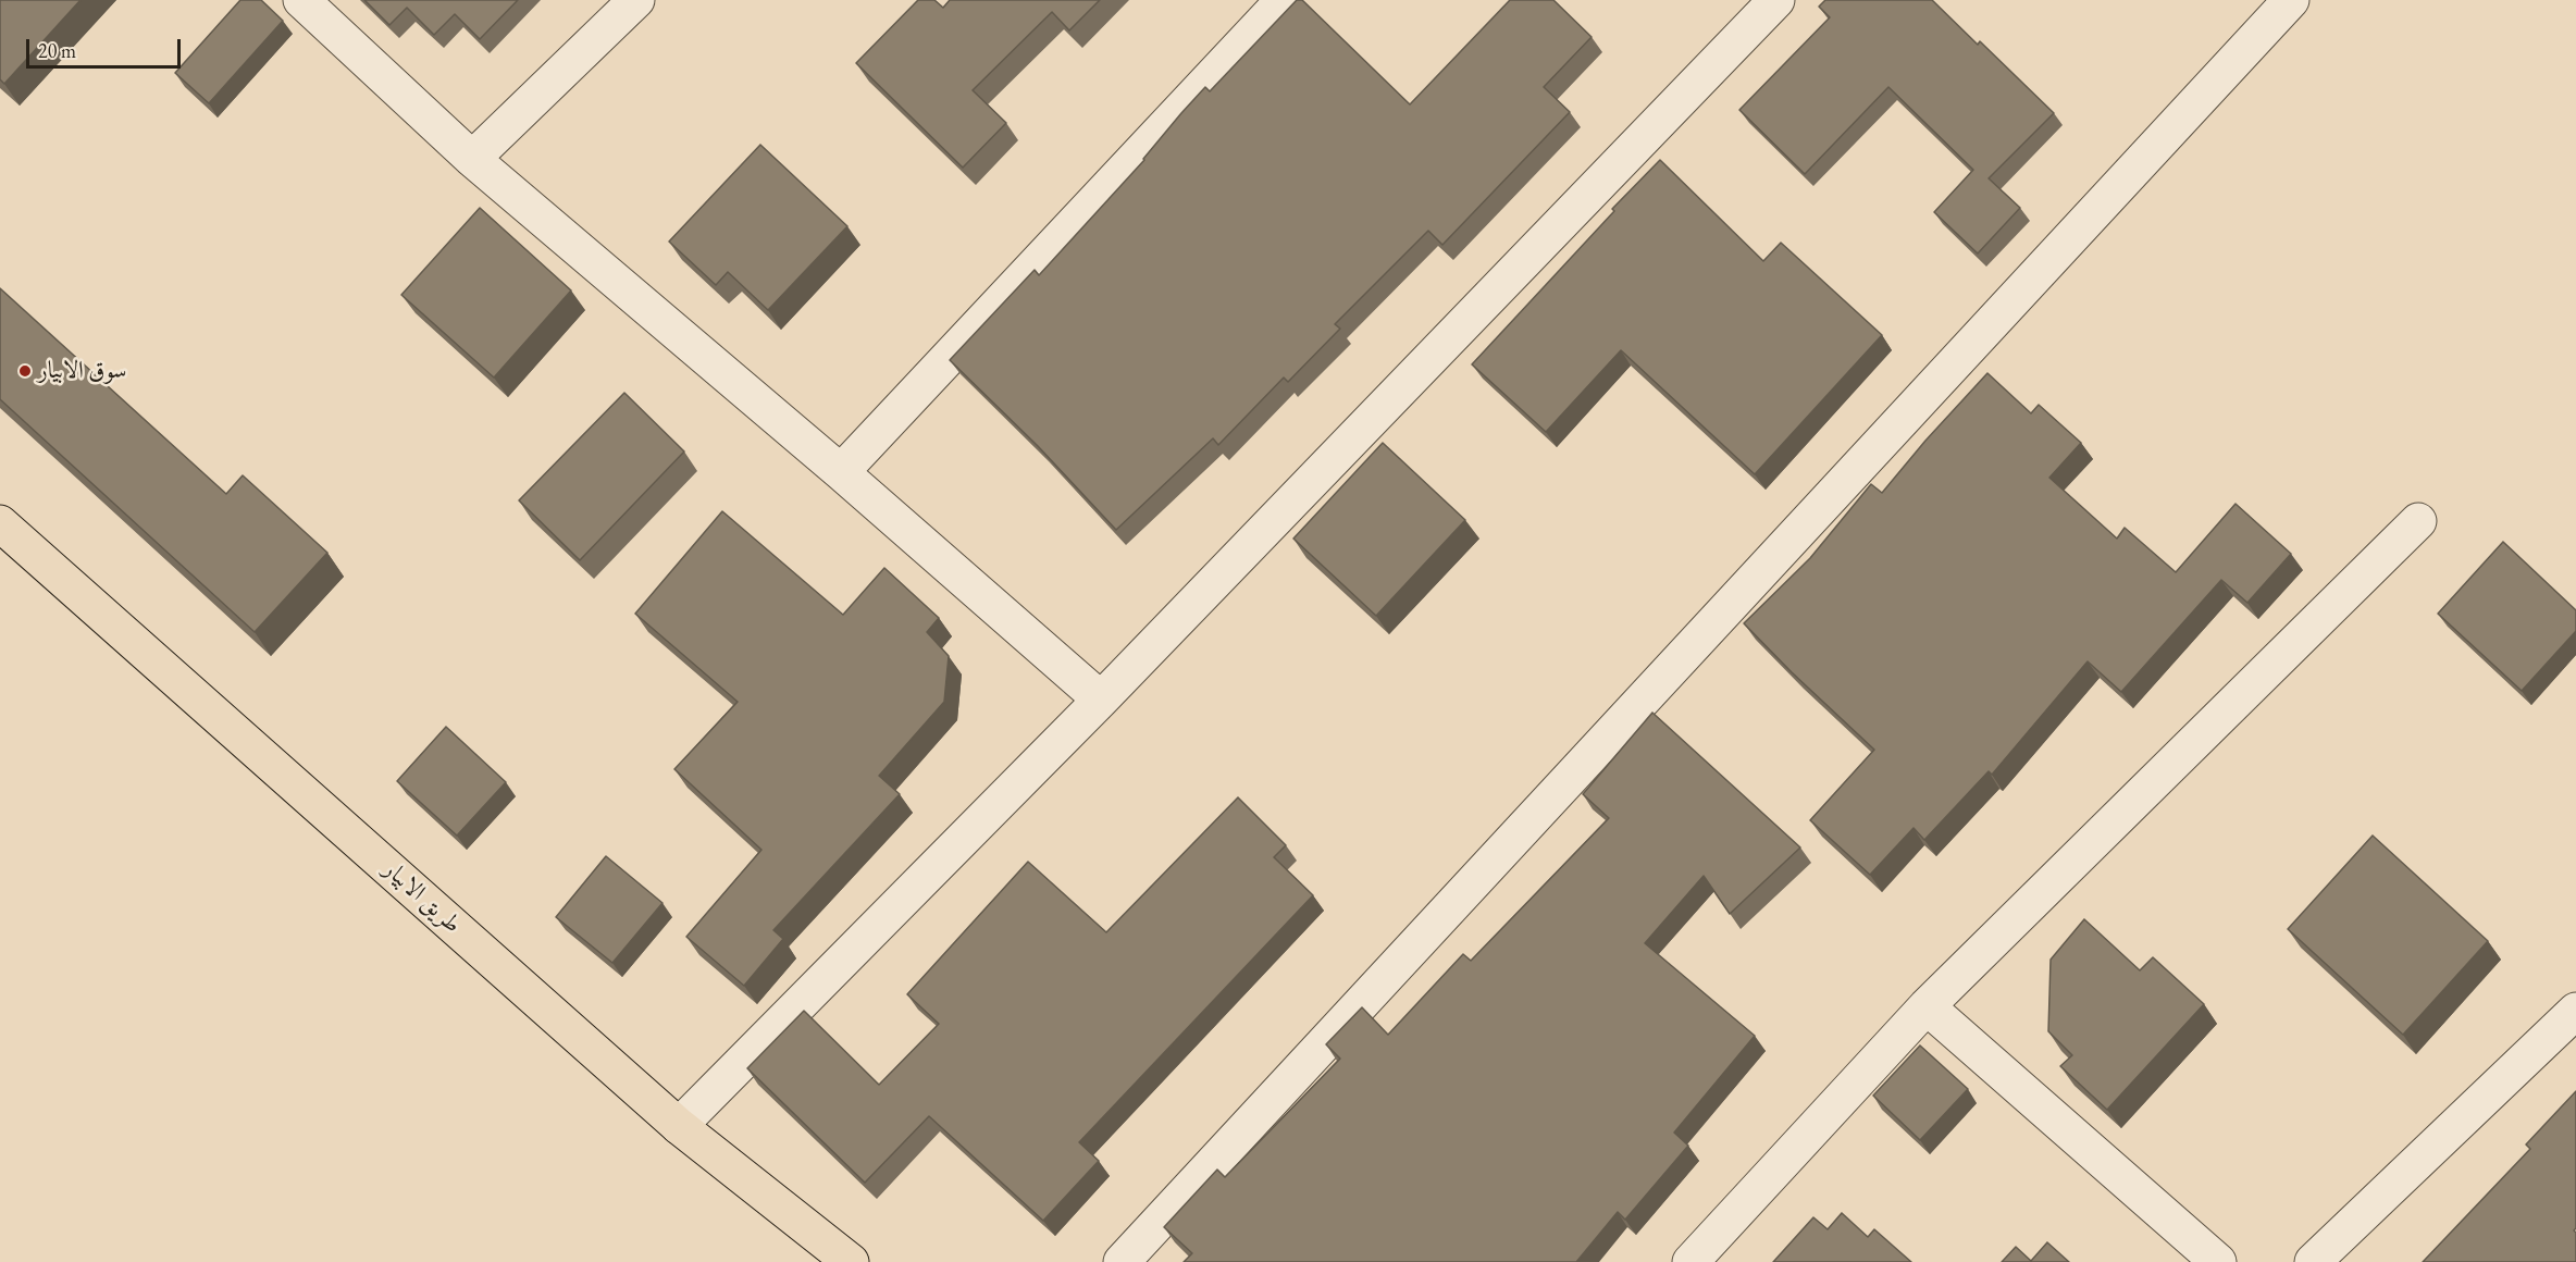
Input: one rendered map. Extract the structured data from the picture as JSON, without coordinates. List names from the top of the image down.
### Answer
{
  "streets": {
    "main road": ["طريق الابيار"]
  },
  "places": ["سوق الابيار"],
  "scale_bar": "20 m"
}
